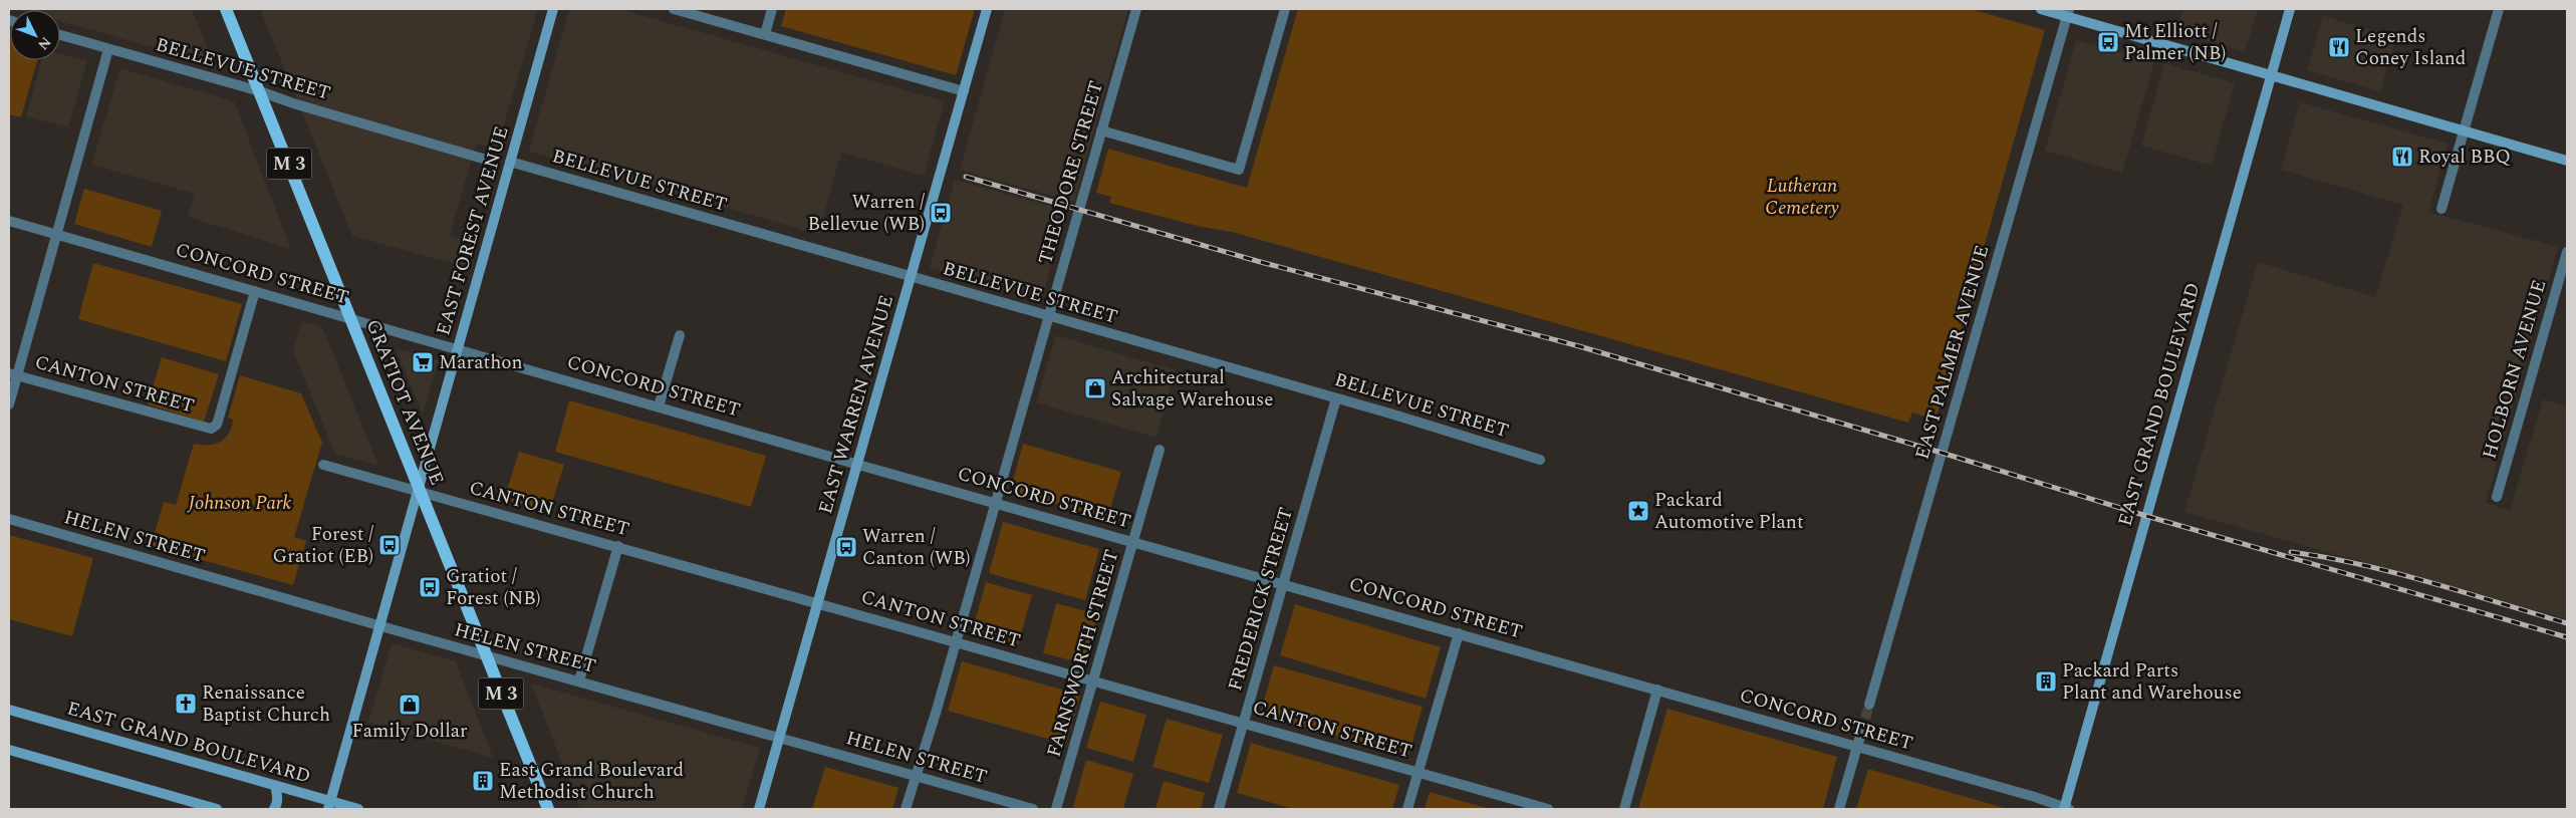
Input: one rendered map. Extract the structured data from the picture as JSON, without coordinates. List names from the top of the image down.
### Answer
{
  "streets": {
    "main road": [
      "M 3",
      "EAST FOREST AVENUE",
      "GRATIOT AVENUE",
      "EAST WARREN AVENUE",
      "EAST GRAND BOULEVARD"
    ],
    "street": [
      "BELLEVUE STREET",
      "THEODORE STREET",
      "CONCORD STREET",
      "EAST PALMER AVENUE",
      "HOLBORN AVENUE",
      "CANTON STREET",
      "HELEN STREET",
      "FREDERICK STREET",
      "FARNSWORTH STREET"
    ]
  },
  "crossings": [
    ["BELLEVUE STREET", "THEODORE STREET"],
    ["BELLEVUE STREET", "EAST FOREST AVENUE"],
    ["BELLEVUE STREET", "GRATIOT AVENUE"],
    ["BELLEVUE STREET", "EAST WARREN AVENUE"],
    ["BELLEVUE STREET", "FREDERICK STREET"],
    ["THEODORE STREET", "CONCORD STREET"],
    ["THEODORE STREET", "CANTON STREET"],
    ["THEODORE STREET", "HELEN STREET"],
    ["EAST FOREST AVENUE", "CONCORD STREET"],
    ["EAST FOREST AVENUE", "CANTON STREET"],
    ["EAST FOREST AVENUE", "GRATIOT AVENUE"],
    ["EAST FOREST AVENUE", "EAST GRAND BOULEVARD"],
    ["EAST FOREST AVENUE", "HELEN STREET"],
    ["CONCORD STREET", "CANTON STREET"],
    ["CONCORD STREET", "GRATIOT AVENUE"],
    ["CONCORD STREET", "EAST WARREN AVENUE"],
    ["CONCORD STREET", "EAST GRAND BOULEVARD"],
    ["CONCORD STREET", "FREDERICK STREET"],
    ["CONCORD STREET", "FARNSWORTH STREET"],
    ["CANTON STREET", "GRATIOT AVENUE"],
    ["CANTON STREET", "EAST WARREN AVENUE"],
    ["CANTON STREET", "FREDERICK STREET"],
    ["CANTON STREET", "FARNSWORTH STREET"],
    ["GRATIOT AVENUE", "HELEN STREET"],
    ["EAST WARREN AVENUE", "HELEN STREET"]
  ],
  "parks": ["Lutheran Cemetery", "Johnson Park"],
  "places": {
    "bus stop": [
      "Mt Elliott / Palmer (NB)",
      "Warren / Bellevue (WB)",
      "Forest / Gratiot (EB)",
      "Warren / Canton (WB)",
      "Gratiot / Forest (NB)"
    ],
    "restaurant": ["Legends Coney Island", "Royal BBQ"],
    "supermarket": ["Marathon"],
    "shop": ["Architectural Salvage Warehouse", "Family Dollar"],
    "place": ["Packard Automotive Plant"],
    "building": ["Packard Parts Plant and Warehouse", "East Grand Boulevard Methodist Church"],
    "church": ["Renaissance Baptist Church"]
  },
  "north": "bottom right"
}
